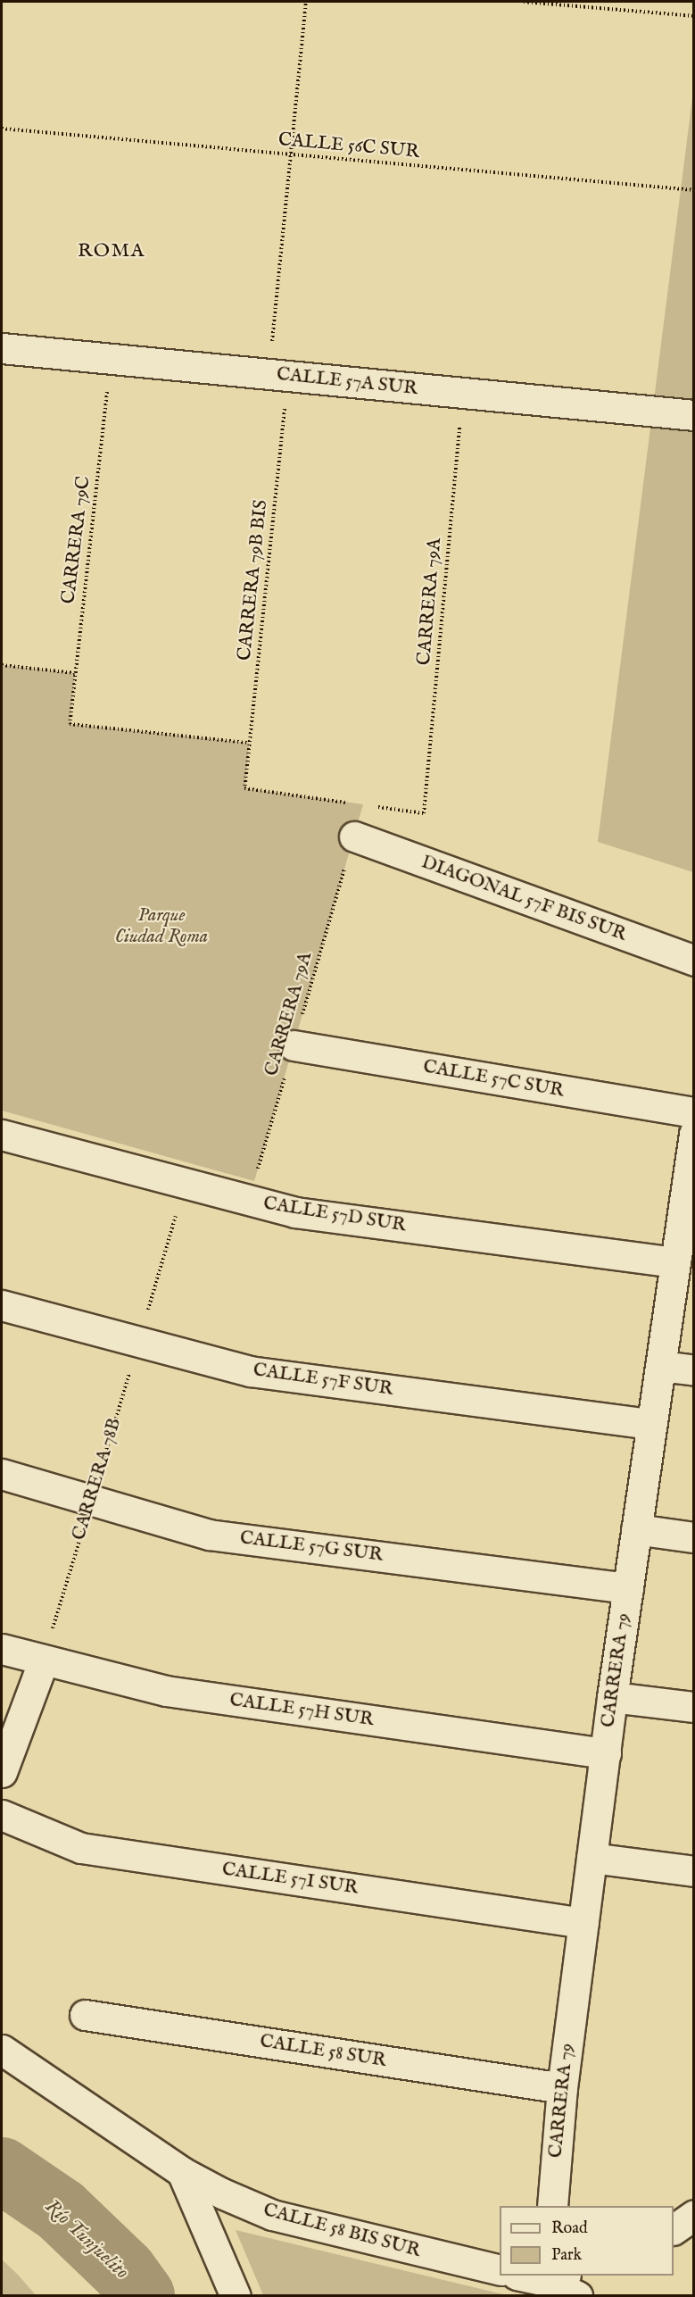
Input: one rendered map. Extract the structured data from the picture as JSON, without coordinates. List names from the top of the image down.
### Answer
{
  "streets": {
    "street": [
      "CALLE 57A SUR",
      "DIAGONAL 57F BIS SUR",
      "CALLE 57C SUR",
      "CALLE 57D SUR",
      "CALLE 57F SUR",
      "CALLE 57G SUR",
      "CARRERA 79",
      "CALLE 57H SUR",
      "CALLE 57I SUR",
      "CALLE 58 SUR",
      "CALLE 58 BIS SUR"
    ],
    "path": [
      "CALLE 56C SUR",
      "CARRERA 79C",
      "CARRERA 79B BIS",
      "CARRERA 79A",
      "CARRERA 78B"
    ]
  },
  "crossings": [
    ["CALLE 56C SUR", "CARRERA 79B BIS"],
    ["CALLE 57A SUR", "CARRERA 79C"],
    ["CALLE 57A SUR", "CARRERA 79B BIS"],
    ["CALLE 57A SUR", "CARRERA 79A"],
    ["CARRERA 79C", "CARRERA 79B BIS"],
    ["CARRERA 79B BIS", "CARRERA 79A"],
    ["CARRERA 79A", "DIAGONAL 57F BIS SUR"],
    ["CARRERA 79A", "CALLE 57C SUR"],
    ["CARRERA 79A", "CALLE 57D SUR"],
    ["CALLE 57D SUR", "CARRERA 78B"],
    ["CALLE 57D SUR", "CARRERA 79"],
    ["CALLE 57F SUR", "CARRERA 78B"],
    ["CALLE 57F SUR", "CARRERA 79"],
    ["CARRERA 78B", "CALLE 57G SUR"],
    ["CARRERA 78B", "CALLE 57H SUR"],
    ["CALLE 57G SUR", "CARRERA 79"],
    ["CARRERA 79", "CALLE 57H SUR"],
    ["CARRERA 79", "CALLE 57I SUR"],
    ["CARRERA 79", "CALLE 58 SUR"]
  ],
  "districts": ["ROMA"],
  "water": ["Río Tunjuelito"],
  "parks": ["Parque Ciudad Roma"],
  "legend": ["Road", "Park"]
}
